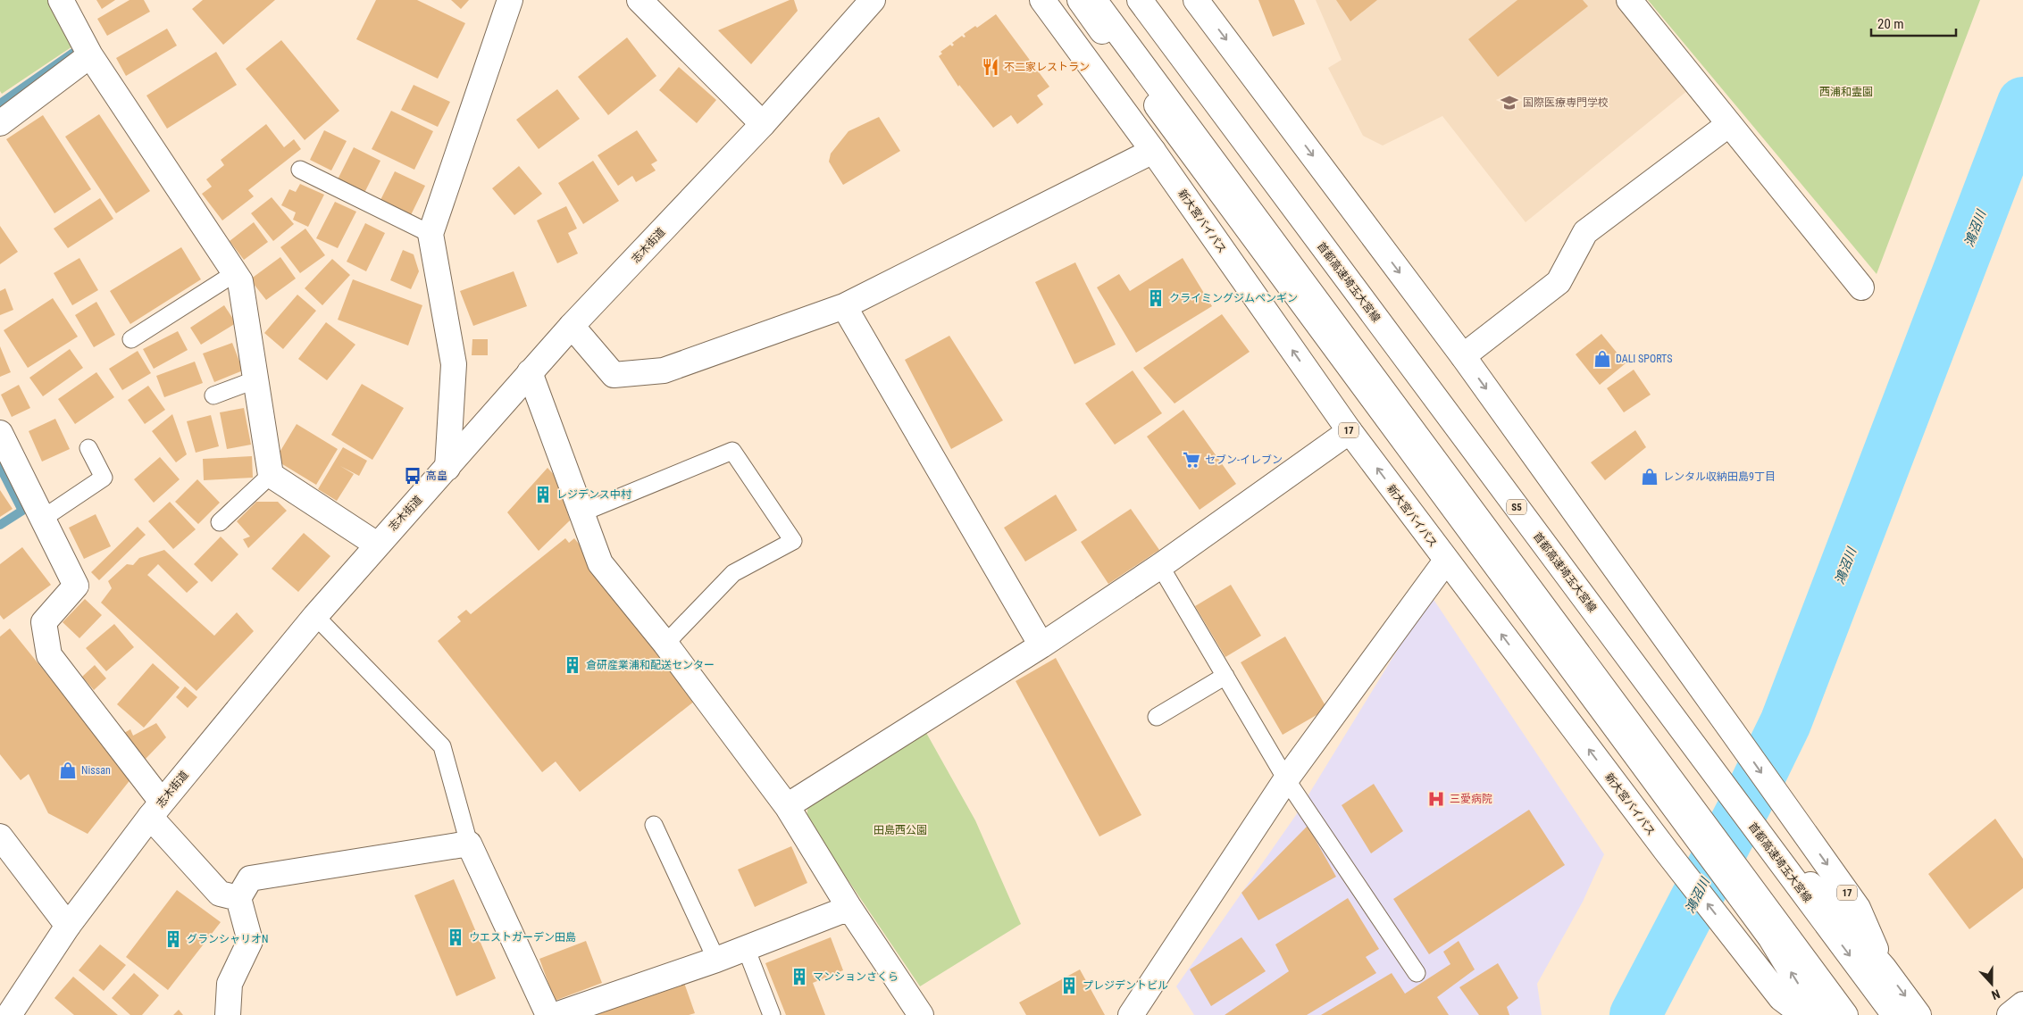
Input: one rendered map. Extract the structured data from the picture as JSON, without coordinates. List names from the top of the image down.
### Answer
{
  "streets": {
    "main road": [
      "新大宮バイパス",
      "志木街道",
      "首都高速埼玉大宮線",
      "17",
      "S5"
    ]
  },
  "water": ["鴻沼川"],
  "parks": ["西浦和霊園", "田島西公園"],
  "places": {
    "restaurant": ["不二家レストラン"],
    "school or university": ["国際医療専門学校"],
    "building": [
      "クライミングジムペンギン",
      "レジデンス中村",
      "倉研産業浦和配送センター",
      "ウエストガーデン田島",
      "グランシャリオN",
      "マンションさくら",
      "プレジデントビル"
    ],
    "shop": ["DALI SPORTS", "レンタル収納田島9丁目", "Nissan"],
    "supermarket": ["セブン-イレブン"],
    "bus stop": ["高畠"],
    "hospital": ["三愛病院"]
  },
  "scale_bar": "20 m",
  "north": "bottom"
}
